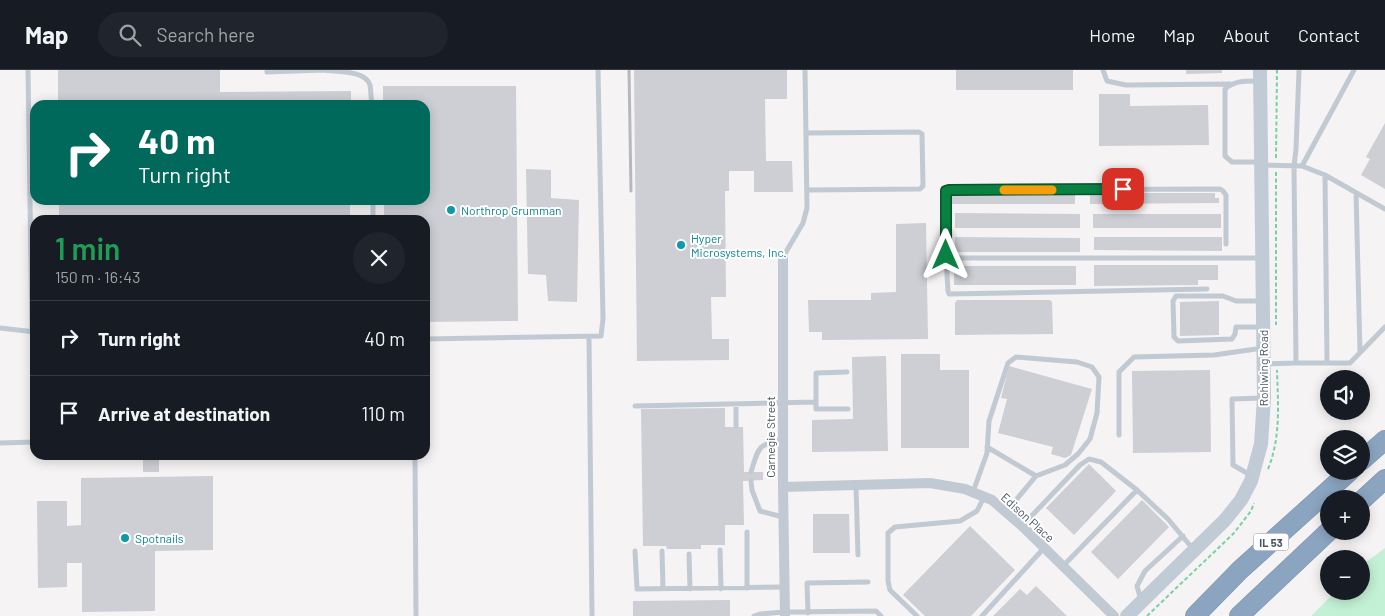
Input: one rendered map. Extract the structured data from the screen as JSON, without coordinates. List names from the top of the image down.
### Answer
{
  "streets": {
    "highway": ["IL 53"],
    "main road": ["Rohlwing Road"],
    "street": ["Carnegie Street", "Edison Place"]
  },
  "crossings": [
    ["Carnegie Street", "Edison Place"]
  ],
  "places": ["Northrop Grumman", "Hyper Microsystems, Inc.", "Spotnails"],
  "page": {
    "header": "Map",
    "search": "Search here",
    "nav": [
      "Home",
      "Map",
      "About",
      "Contact"
    ],
    "turn": ["40 m", "Turn right"],
    "heading": ["1 min", "150 m · 16:43"],
    "list": [
      {
        "name": "Turn right",
        "value": "40 m"
      },
      {
        "name": "Arrive at destination",
        "value": "110 m"
      }
    ],
    "map_buttons": ["+", "−"]
  }
}
